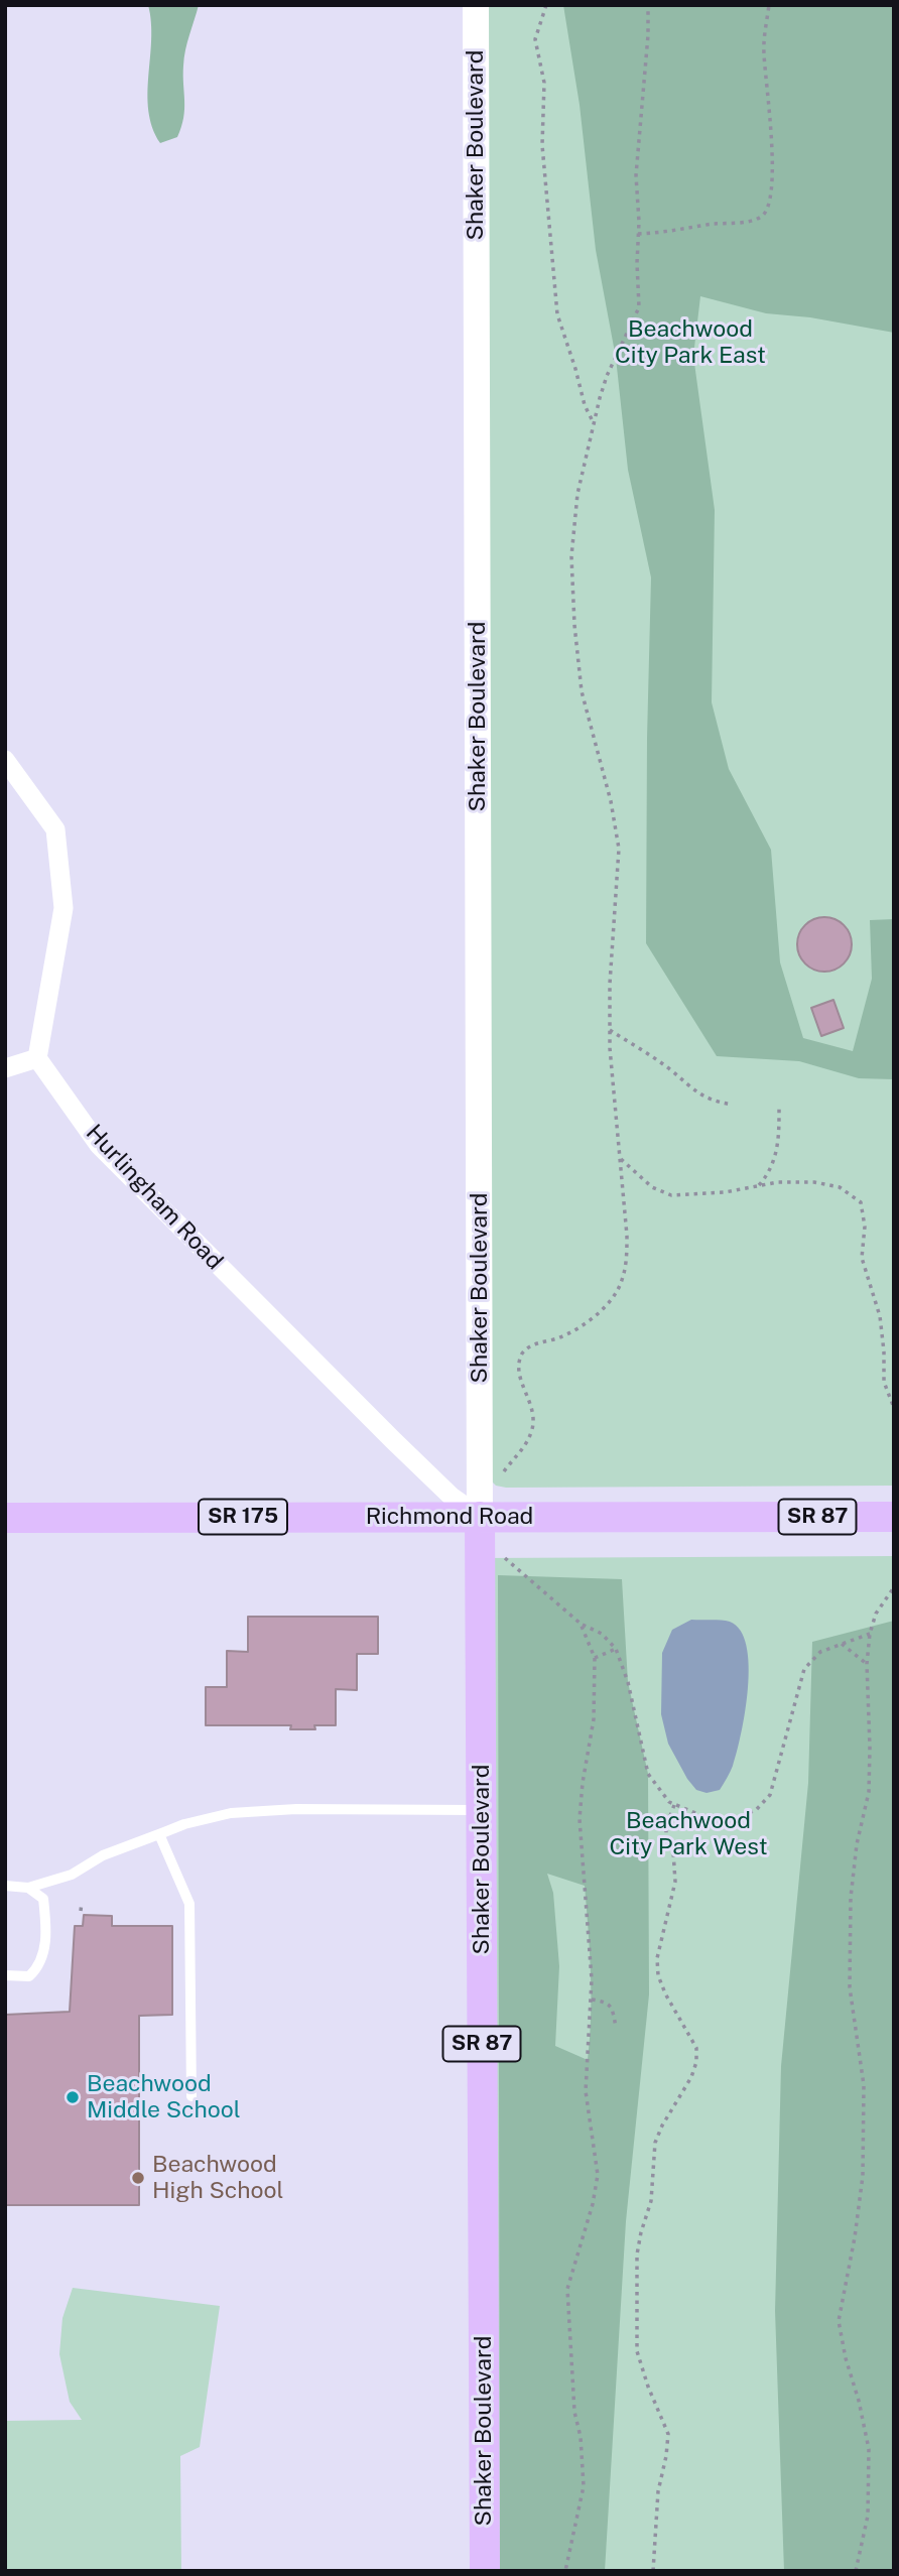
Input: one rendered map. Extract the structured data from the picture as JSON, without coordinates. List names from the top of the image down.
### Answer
{
  "streets": {
    "main road": [
      "Shaker Boulevard",
      "SR 175",
      "Richmond Road",
      "SR 87"
    ],
    "street": ["Hurlingham Road"]
  },
  "crossings": [
    ["Shaker Boulevard", "Hurlingham Road"],
    ["Shaker Boulevard", "Richmond Road"],
    ["Hurlingham Road", "Richmond Road"]
  ],
  "parks": ["Beachwood City Park East", "Beachwood City Park West"],
  "places": ["Beachwood Middle School", "Beachwood High School"]
}
